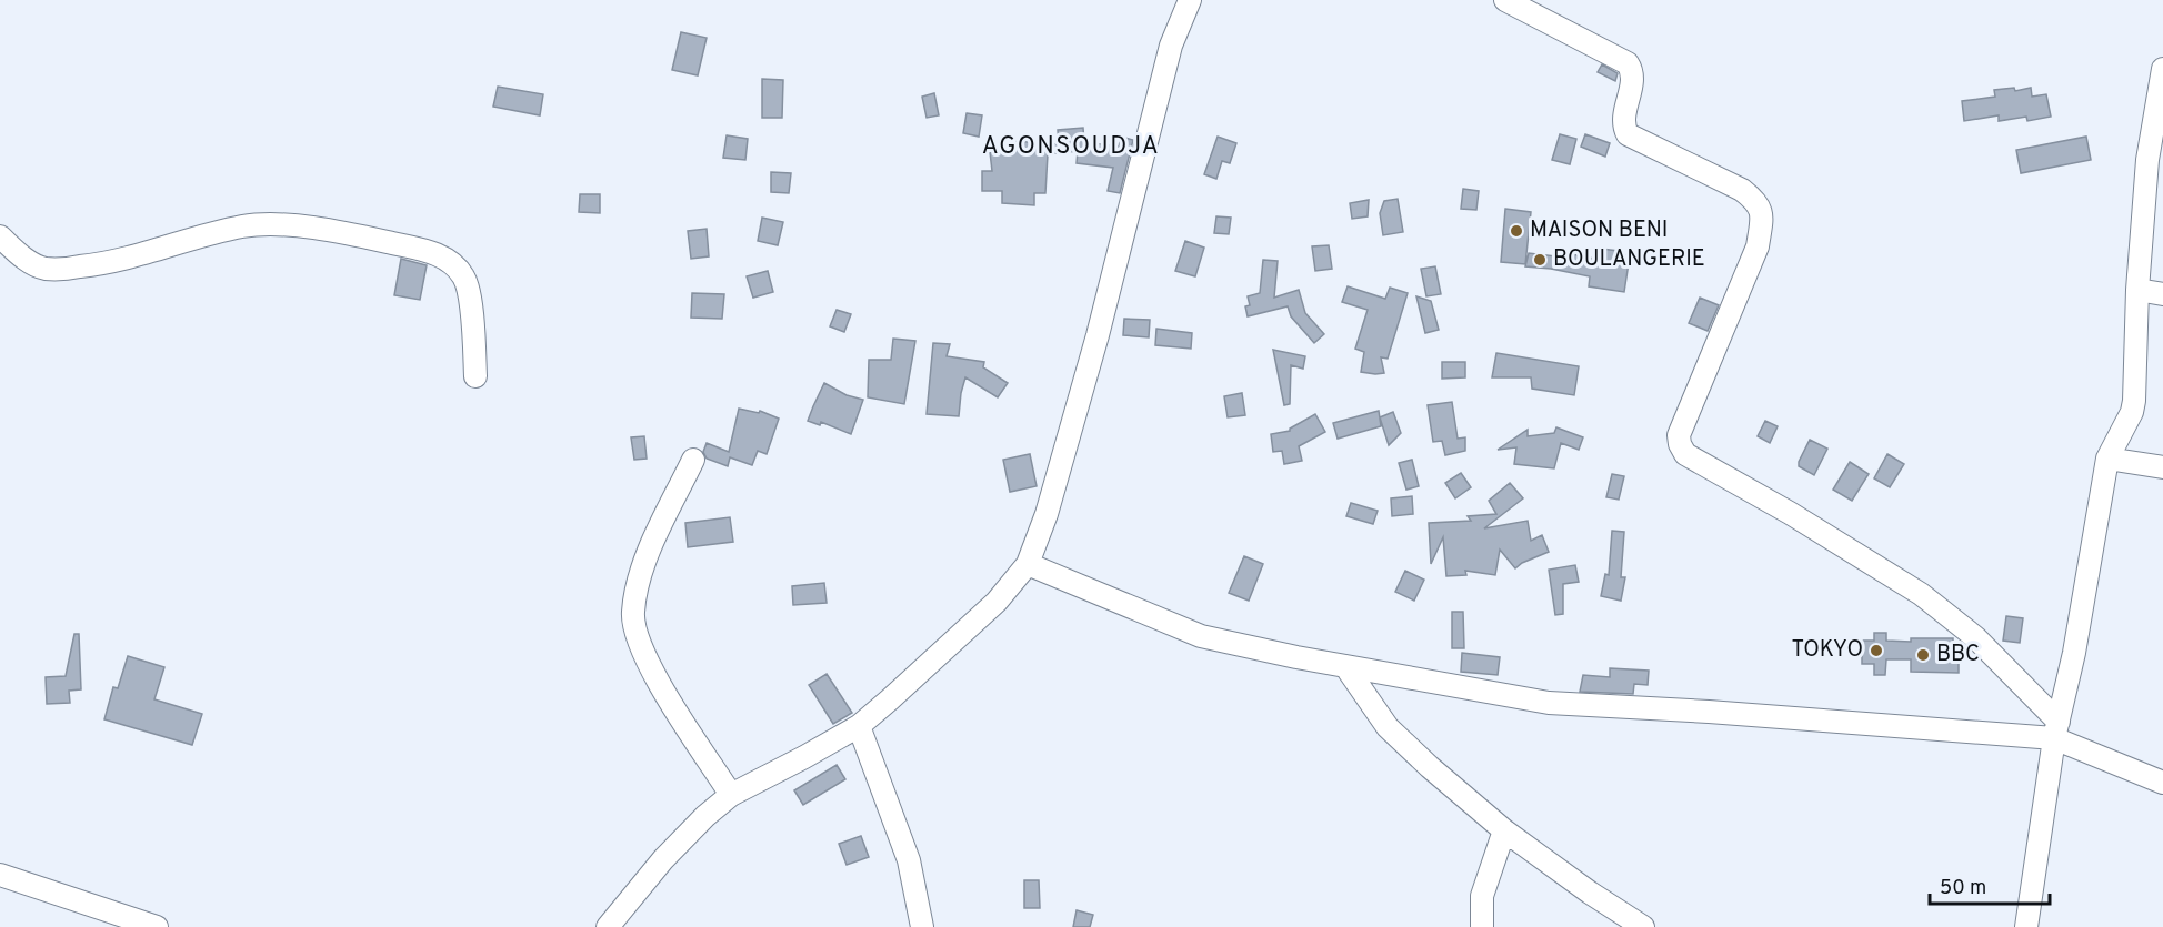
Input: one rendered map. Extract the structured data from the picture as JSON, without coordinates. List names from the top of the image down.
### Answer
{
  "districts": ["AGONSOUDJA"],
  "places": [
    "MAISON BENI",
    "BOULANGERIE",
    "TOKYO",
    "BBC"
  ],
  "scale_bar": "50 m"
}
